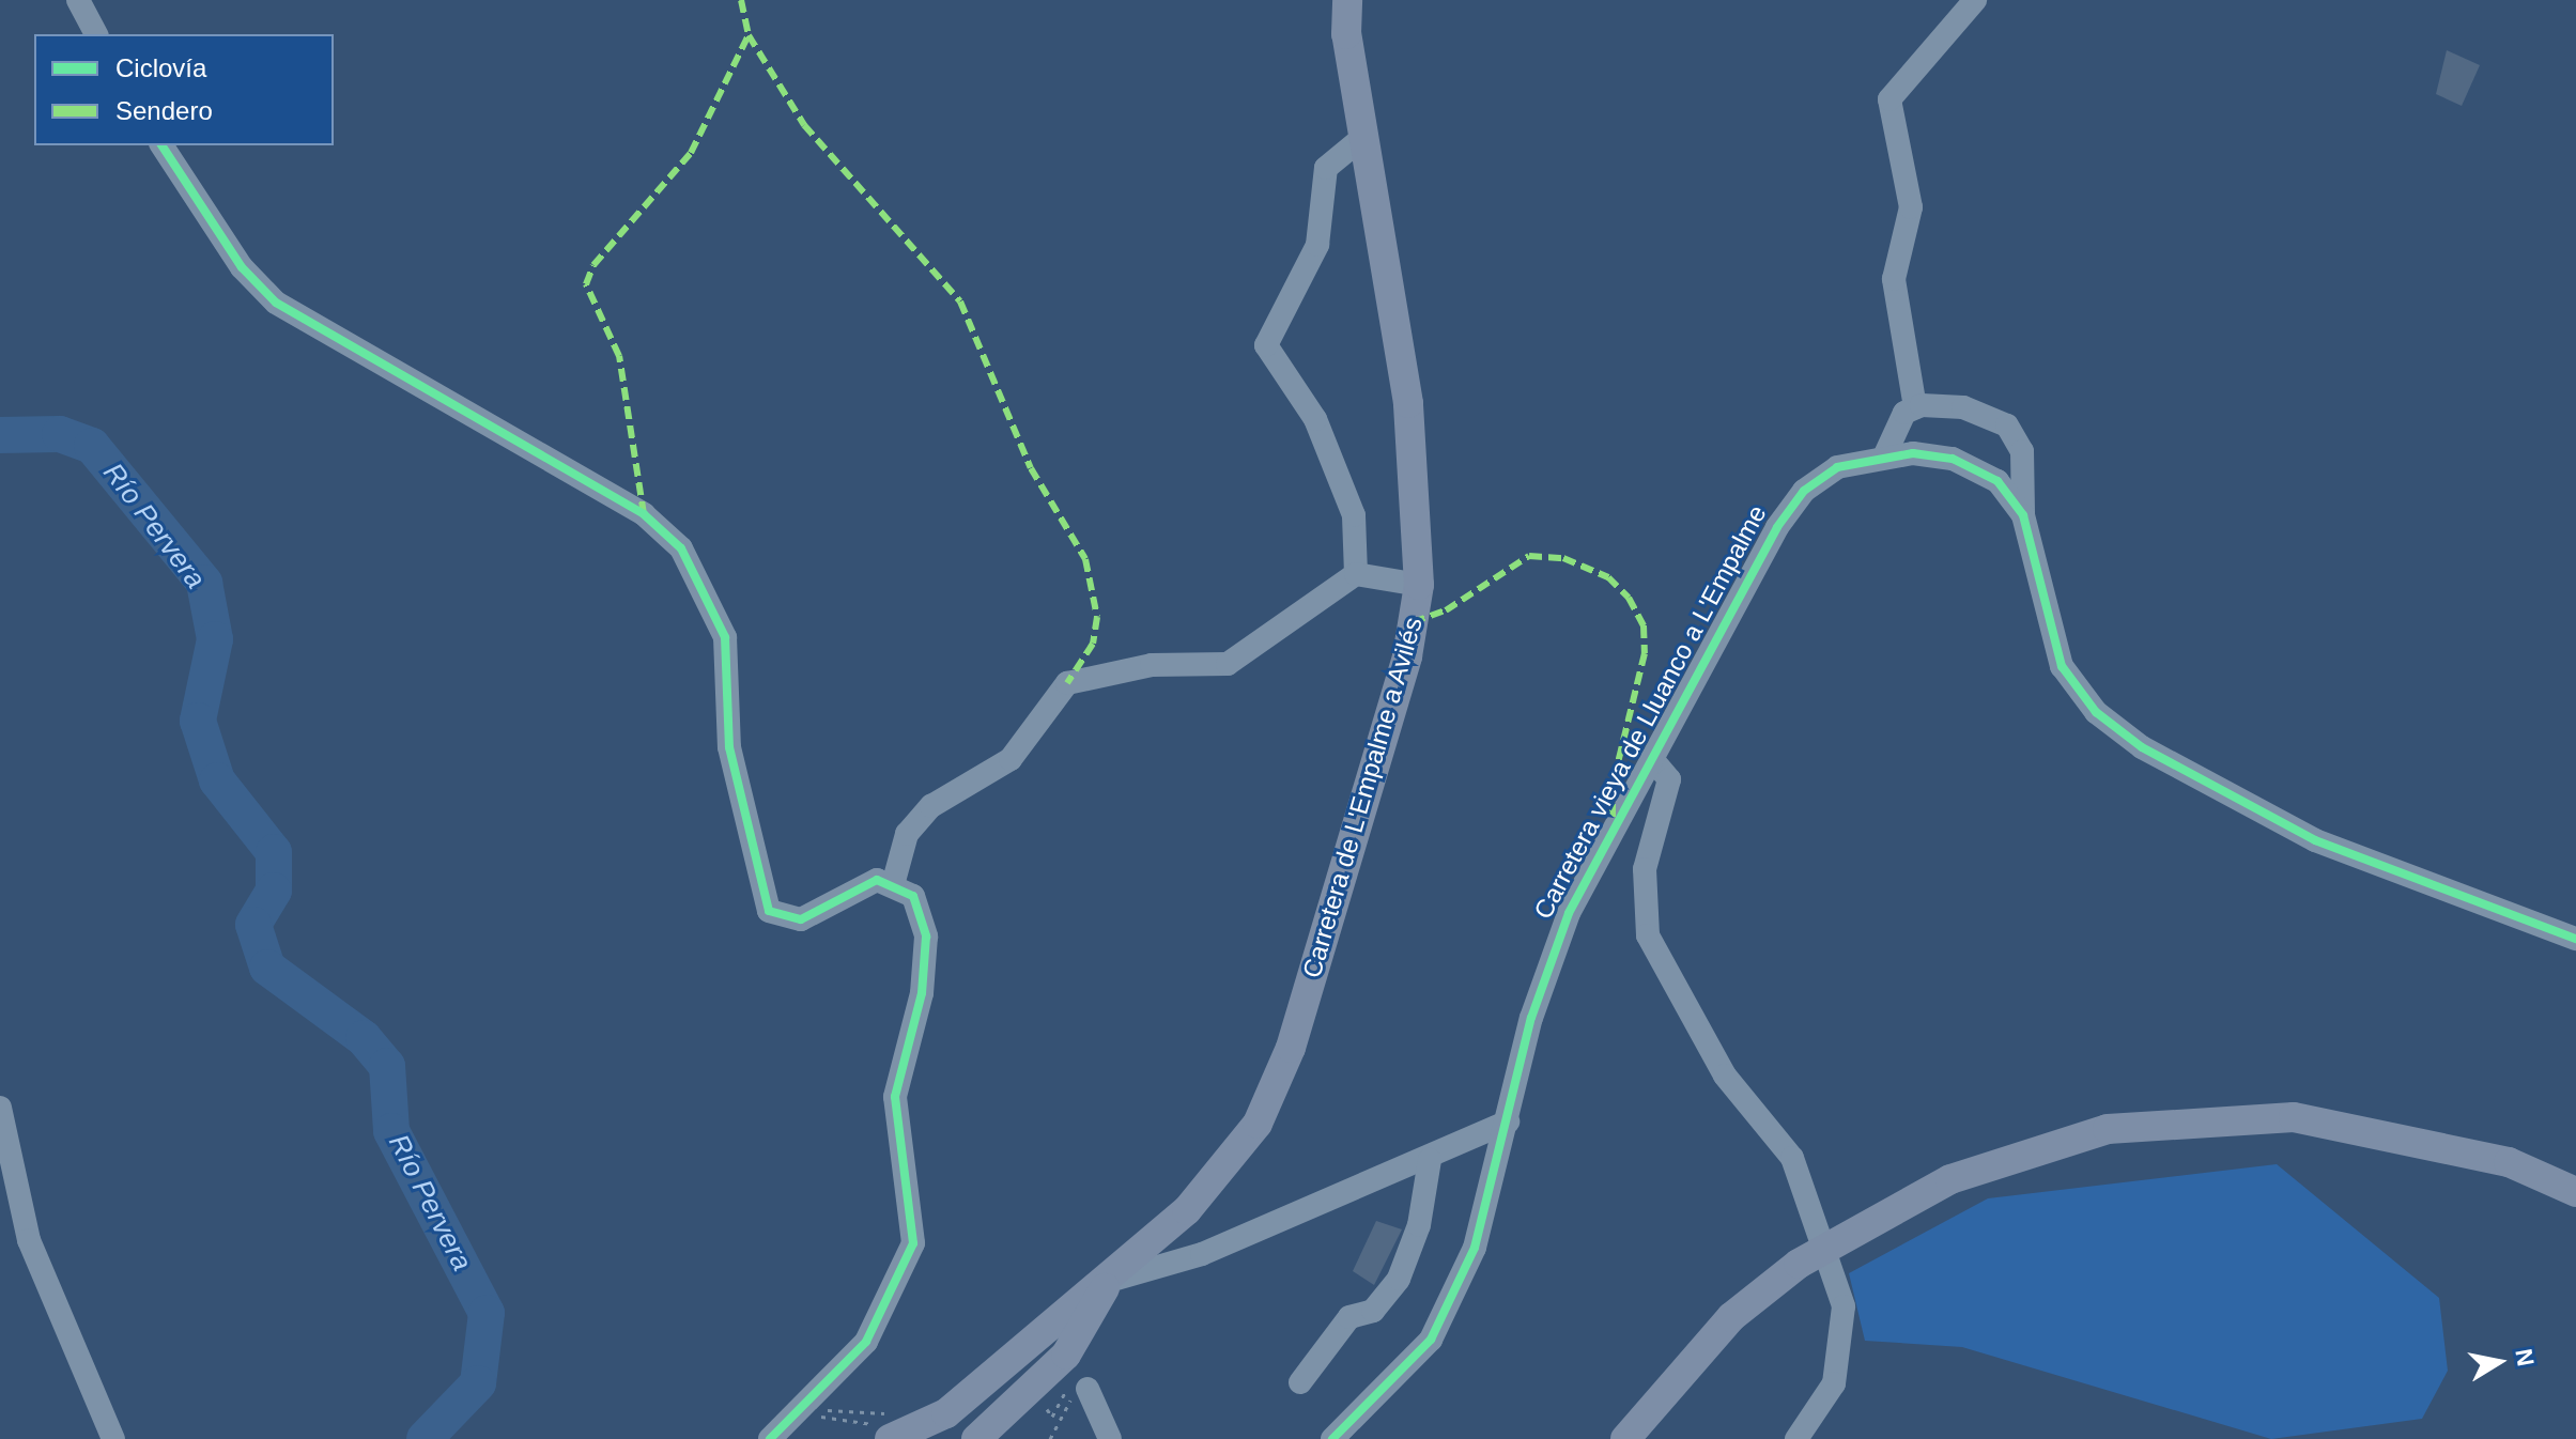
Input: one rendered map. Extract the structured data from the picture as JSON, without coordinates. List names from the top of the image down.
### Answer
{
  "streets": {
    "main road": ["Carretera de L'Empalme a Avilés"],
    "street": ["Carretera vieya de Lluanco a L'Empalme"]
  },
  "water": ["Río Pervera"],
  "legend": ["Ciclovía", "Sendero"],
  "north": "right"
}
